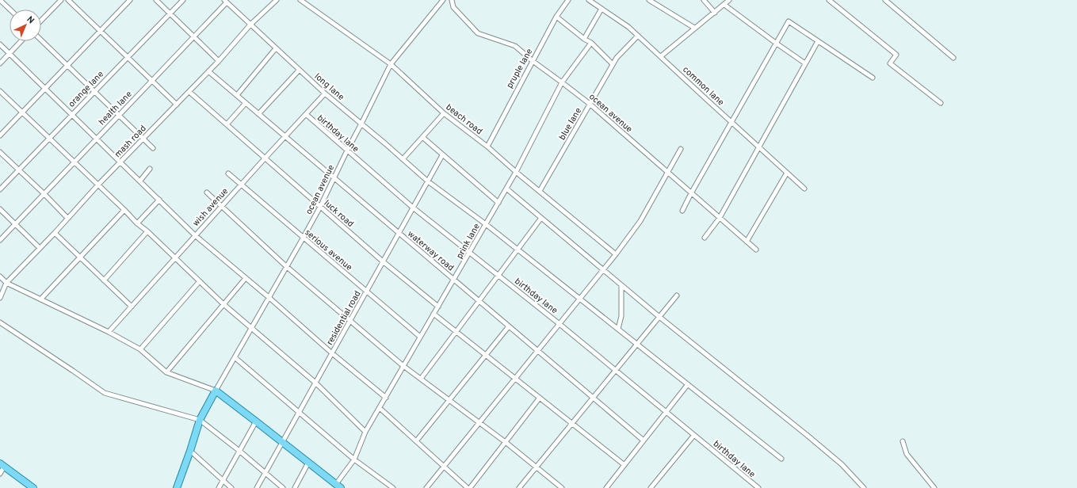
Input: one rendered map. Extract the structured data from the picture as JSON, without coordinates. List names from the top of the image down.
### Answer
{
  "streets": {
    "street": [
      "pruple lane",
      "common lane",
      "long lane",
      "orange lane",
      "health lane",
      "ocean avenue",
      "beach road",
      "blue lane",
      "birthday lane",
      "mash road",
      "wish avenue",
      "luck road",
      "prink lane",
      "serious avenue",
      "waterway road",
      "residential road"
    ]
  },
  "crossings": [
    ["pruple lane", "ocean avenue"],
    ["pruple lane", "beach road"],
    ["common lane", "blue lane"],
    ["long lane", "health lane"],
    ["long lane", "ocean avenue"],
    ["long lane", "mash road"],
    ["long lane", "wish avenue"],
    ["long lane", "prink lane"],
    ["long lane", "residential road"],
    ["ocean avenue", "beach road"],
    ["ocean avenue", "blue lane"],
    ["ocean avenue", "birthday lane"],
    ["ocean avenue", "luck road"],
    ["ocean avenue", "prink lane"],
    ["ocean avenue", "serious avenue"],
    ["ocean avenue", "waterway road"],
    ["beach road", "blue lane"],
    ["beach road", "prink lane"],
    ["birthday lane", "wish avenue"],
    ["birthday lane", "prink lane"],
    ["birthday lane", "residential road"],
    ["mash road", "luck road"],
    ["mash road", "waterway road"],
    ["wish avenue", "luck road"],
    ["wish avenue", "serious avenue"],
    ["wish avenue", "waterway road"],
    ["luck road", "prink lane"],
    ["luck road", "residential road"],
    ["prink lane", "serious avenue"],
    ["prink lane", "waterway road"],
    ["serious avenue", "residential road"],
    ["waterway road", "residential road"]
  ],
  "north": "top right"
}
